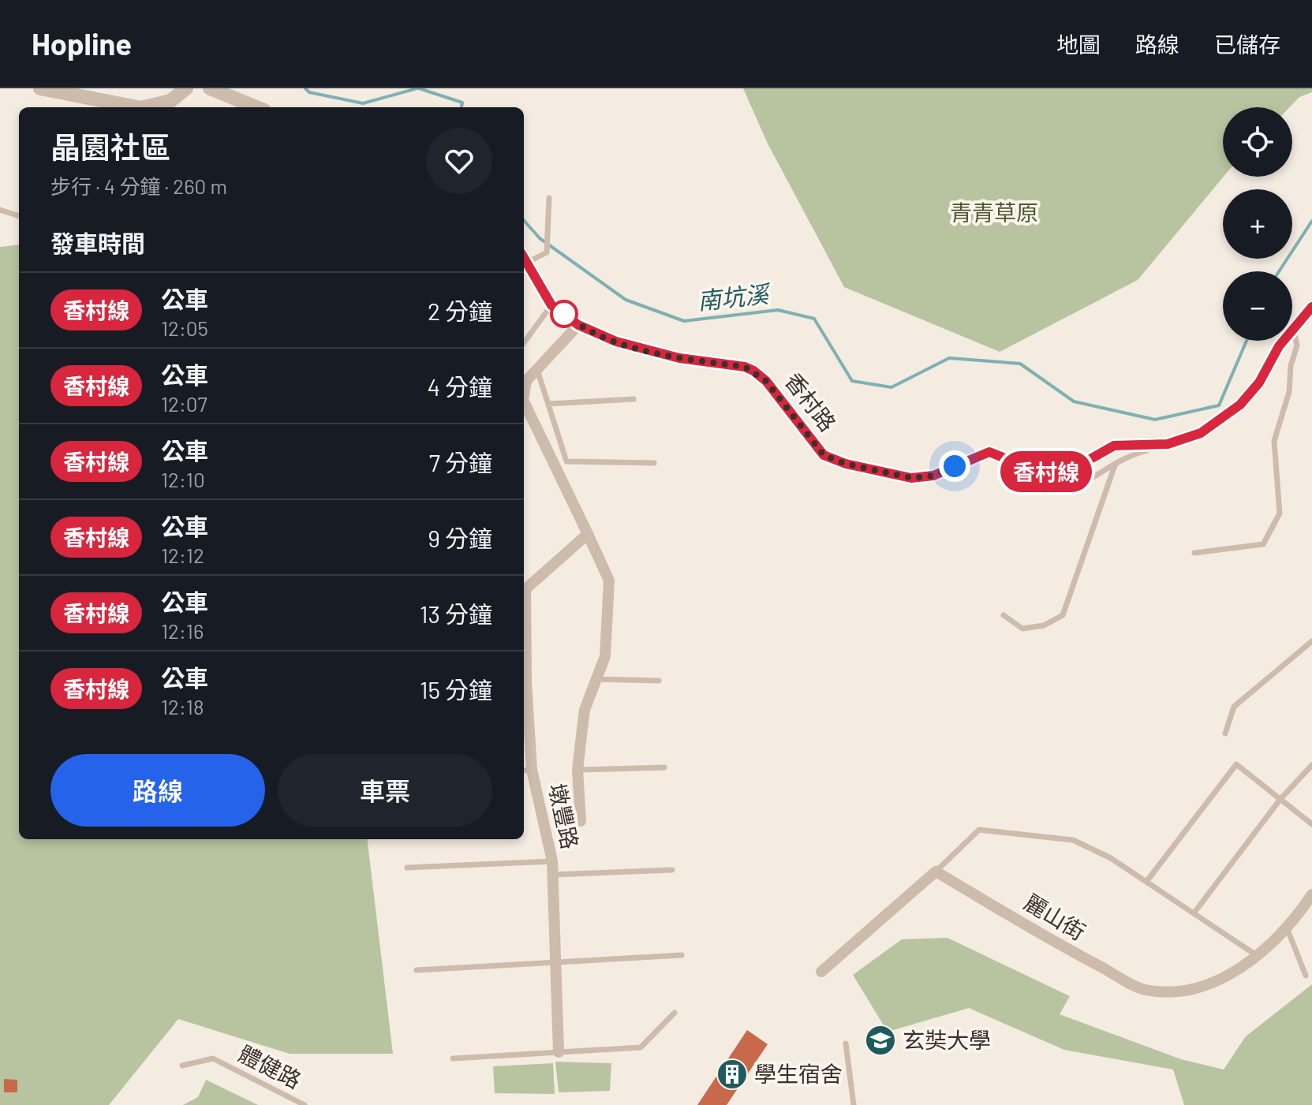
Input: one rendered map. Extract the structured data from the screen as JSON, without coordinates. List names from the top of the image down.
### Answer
{
  "streets": {
    "street": ["香村路", "墩豐路", "麗山街"],
    "lane": ["體健路"]
  },
  "crossings": [
    ["香村路", "墩豐路"]
  ],
  "water": ["南坑溪"],
  "parks": ["青青草原"],
  "places": {
    "school or university": ["玄奘大學"],
    "building": ["學生宿舍"]
  },
  "lines": ["bus line 香村線"],
  "page": {
    "header": "Hopline",
    "nav": ["地圖", "路線", "已儲存"],
    "on_map": "香村線",
    "map_buttons": ["+", "−"],
    "heading": [
      ["晶園社區", "步行 · 4 分鐘 · 260 m"],
      "發車時間"
    ],
    "list": [
      {
        "mark": "香村線",
        "name": "公車",
        "note": "12:05",
        "value": "2 分鐘"
      },
      {
        "mark": "香村線",
        "name": "公車",
        "note": "12:07",
        "value": "4 分鐘"
      },
      {
        "mark": "香村線",
        "name": "公車",
        "note": "12:10",
        "value": "7 分鐘"
      },
      {
        "mark": "香村線",
        "name": "公車",
        "note": "12:12",
        "value": "9 分鐘"
      },
      {
        "mark": "香村線",
        "name": "公車",
        "note": "12:16",
        "value": "13 分鐘"
      },
      {
        "mark": "香村線",
        "name": "公車",
        "note": "12:18",
        "value": "15 分鐘"
      }
    ],
    "buttons": ["路線", "車票"]
  }
}
